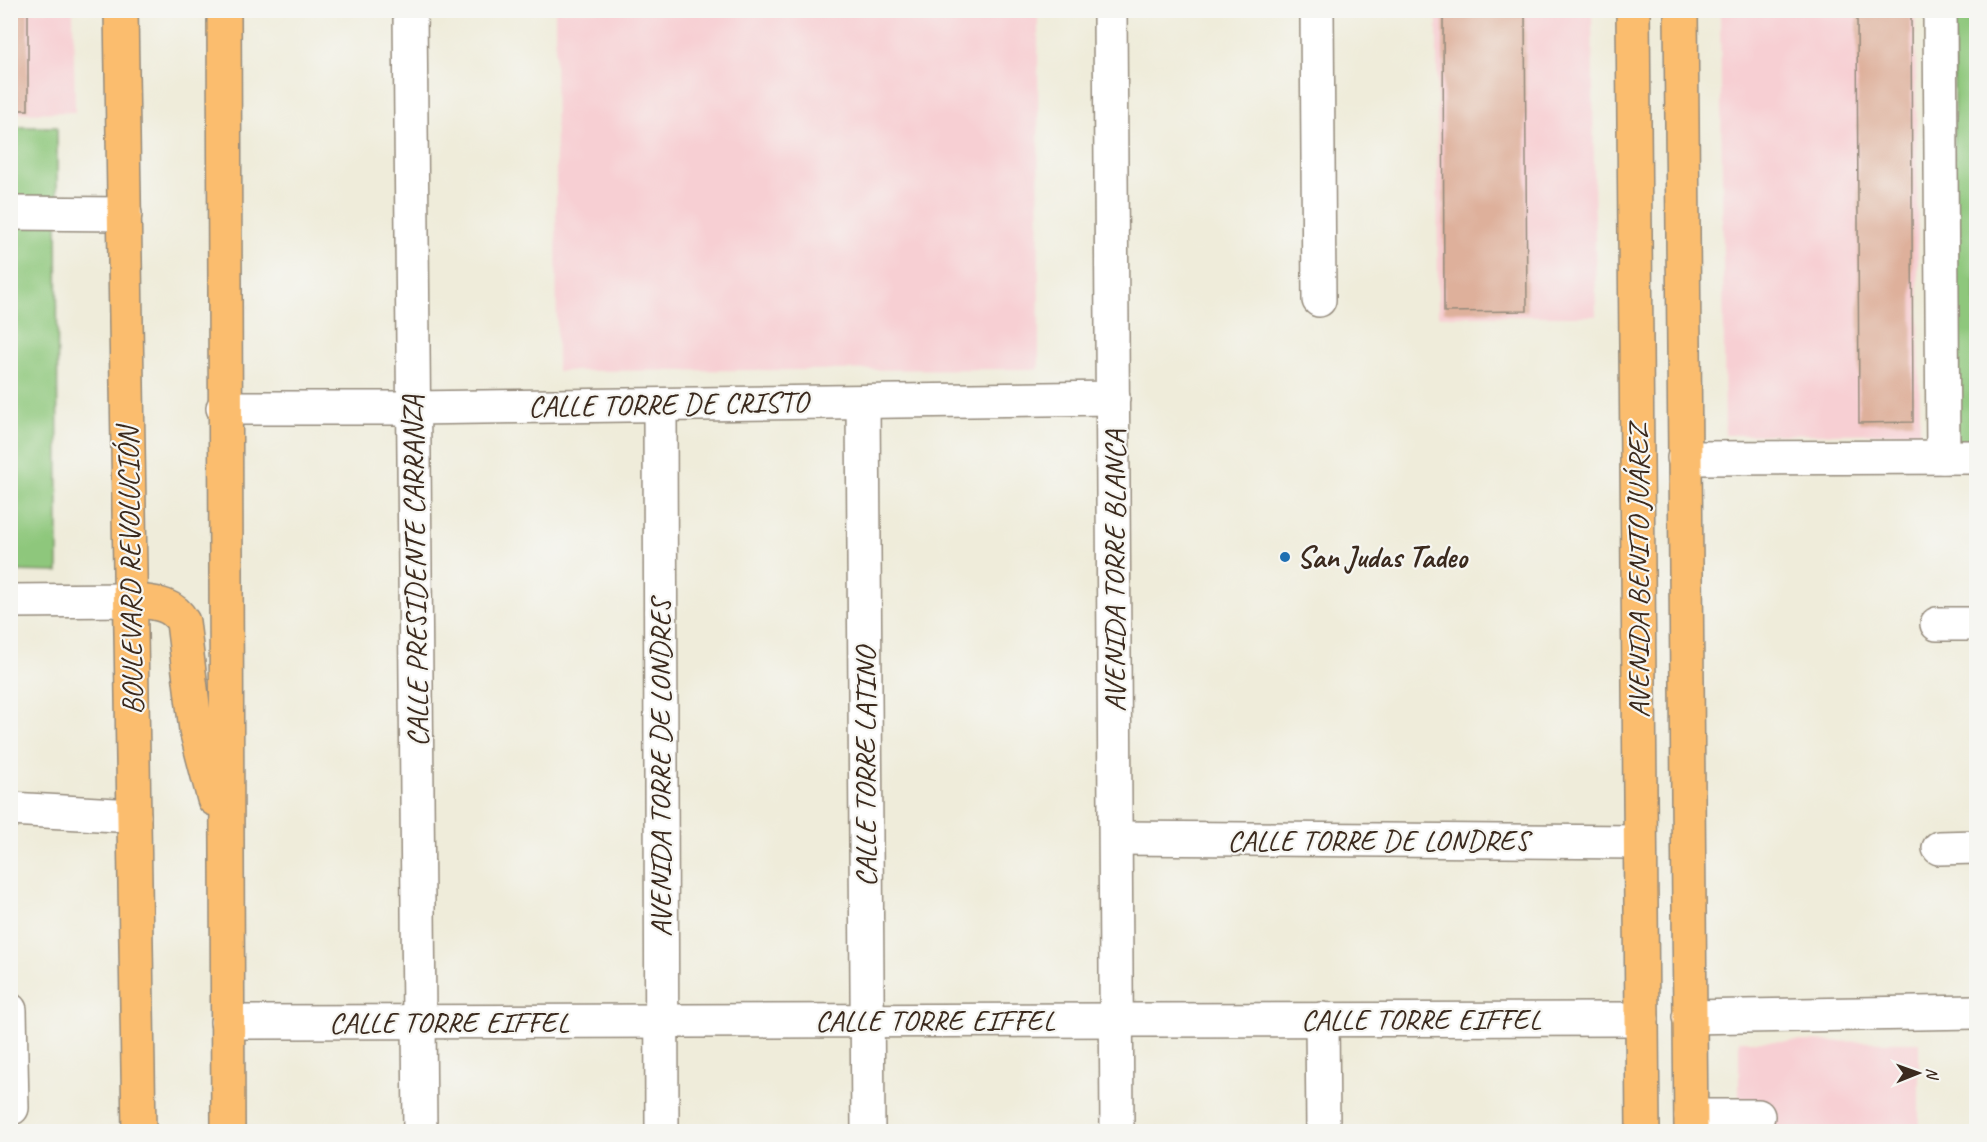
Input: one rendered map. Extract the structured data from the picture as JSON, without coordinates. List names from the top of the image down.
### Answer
{
  "streets": {
    "main road": ["BOULEVARD REVOLUCIÓN", "AVENIDA BENITO JUÁREZ"],
    "street": [
      "CALLE TORRE DE CRISTO",
      "CALLE PRESIDENTE CARRANZA",
      "AVENIDA TORRE BLANCA",
      "CALLE TORRE LATINO",
      "AVENIDA TORRE DE LONDRES",
      "CALLE TORRE DE LONDRES",
      "CALLE TORRE EIFFEL"
    ]
  },
  "crossings": [
    ["CALLE TORRE DE CRISTO", "CALLE PRESIDENTE CARRANZA"],
    ["CALLE TORRE DE CRISTO", "AVENIDA TORRE BLANCA"],
    ["CALLE TORRE DE CRISTO", "CALLE TORRE LATINO"],
    ["CALLE TORRE DE CRISTO", "AVENIDA TORRE DE LONDRES"],
    ["CALLE PRESIDENTE CARRANZA", "CALLE TORRE EIFFEL"],
    ["AVENIDA TORRE BLANCA", "CALLE TORRE DE LONDRES"],
    ["AVENIDA TORRE BLANCA", "CALLE TORRE EIFFEL"],
    ["AVENIDA BENITO JUÁREZ", "CALLE TORRE DE LONDRES"],
    ["AVENIDA BENITO JUÁREZ", "CALLE TORRE EIFFEL"],
    ["CALLE TORRE LATINO", "CALLE TORRE EIFFEL"],
    ["AVENIDA TORRE DE LONDRES", "CALLE TORRE EIFFEL"]
  ],
  "places": ["San Judas Tadeo"],
  "north": "right"
}
